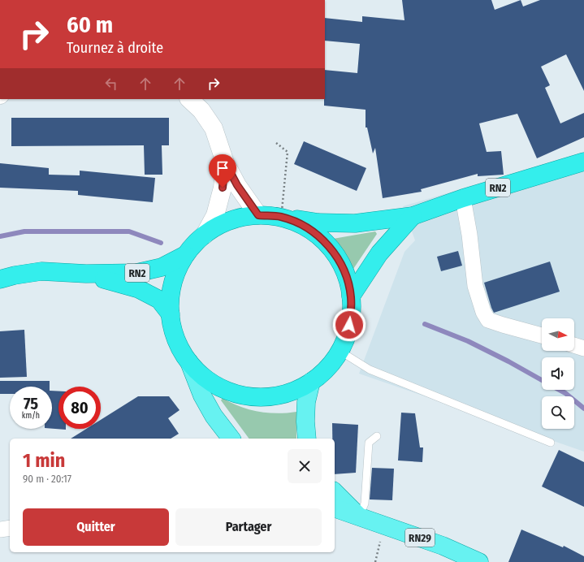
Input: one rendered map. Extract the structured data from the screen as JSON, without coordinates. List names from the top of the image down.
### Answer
{
  "streets": {
    "highway": ["RN2"],
    "main road": ["RN29"]
  },
  "north": "right",
  "page": {
    "turn": ["60 m", "Tournez à droite"],
    "speed": "75 km/h",
    "limit": "80",
    "heading": ["1 min", "90 m · 20:17"],
    "buttons": ["Quitter", "Partager"]
  }
}
